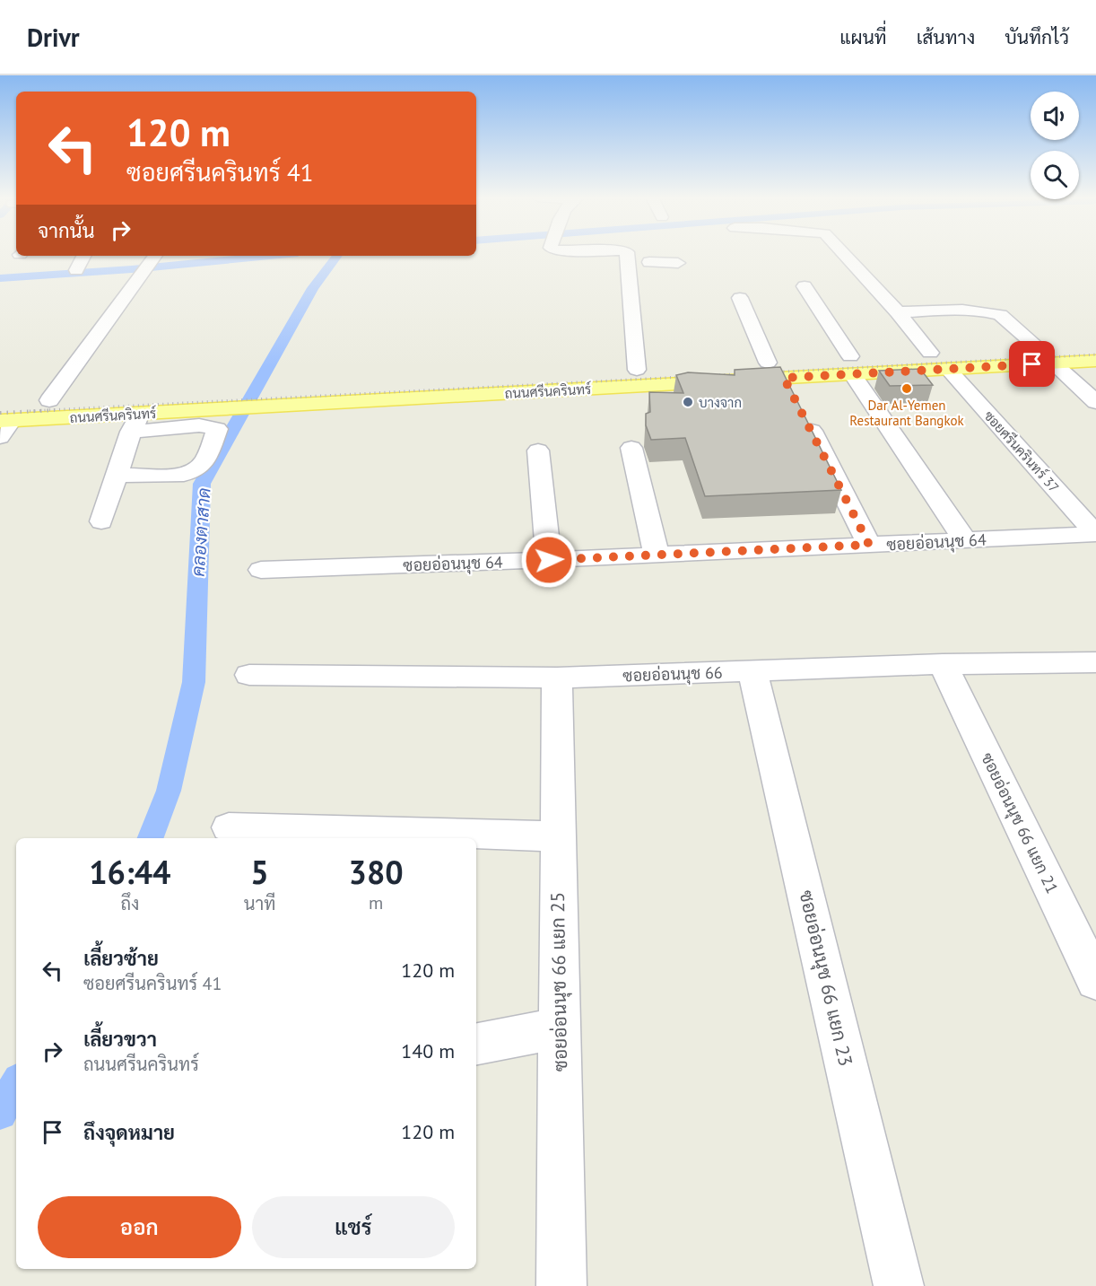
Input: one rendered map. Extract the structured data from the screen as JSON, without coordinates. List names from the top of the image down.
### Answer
{
  "streets": {
    "main road": ["ถนนศรีนครินทร์"],
    "street": [
      "ซอยศรีนครินทร์ 37",
      "ซอยอ่อนนุช 64",
      "ซอยอ่อนนุช 66",
      "ซอยอ่อนนุช 66 แยก 21",
      "ซอยอ่อนนุช 66 แยก 23",
      "ซอยอ่อนนุช 66 แยก 25"
    ]
  },
  "crossings": [
    ["ถนนศรีนครินทร์", "ซอยศรีนครินทร์ 37"],
    ["ซอยศรีนครินทร์ 37", "ซอยอ่อนนุช 64"],
    ["ซอยอ่อนนุช 66", "ซอยอ่อนนุช 66 แยก 21"],
    ["ซอยอ่อนนุช 66", "ซอยอ่อนนุช 66 แยก 23"],
    ["ซอยอ่อนนุช 66", "ซอยอ่อนนุช 66 แยก 25"]
  ],
  "water": ["คลองตาสาด"],
  "places": ["Dar Al-Yemen Restaurant Bangkok", "บางจาก"],
  "page": {
    "header": "Drivr",
    "nav": ["แผนที่", "เส้นทาง", "บันทึกไว้"],
    "turn": ["120 m", "ซอยศรีนครินทร์ 41"],
    "then": "จากนั้น",
    "eta": [
      "16:44",
      "ถึง",
      "5",
      "นาที",
      "380",
      "m"
    ],
    "list": [
      {
        "name": "เลี้ยวซ้าย",
        "note": "ซอยศรีนครินทร์ 41",
        "value": "120 m"
      },
      {
        "name": "เลี้ยวขวา",
        "note": "ถนนศรีนครินทร์",
        "value": "140 m"
      },
      {
        "name": "ถึงจุดหมาย",
        "value": "120 m"
      }
    ],
    "buttons": ["ออก", "แชร์"]
  }
}
